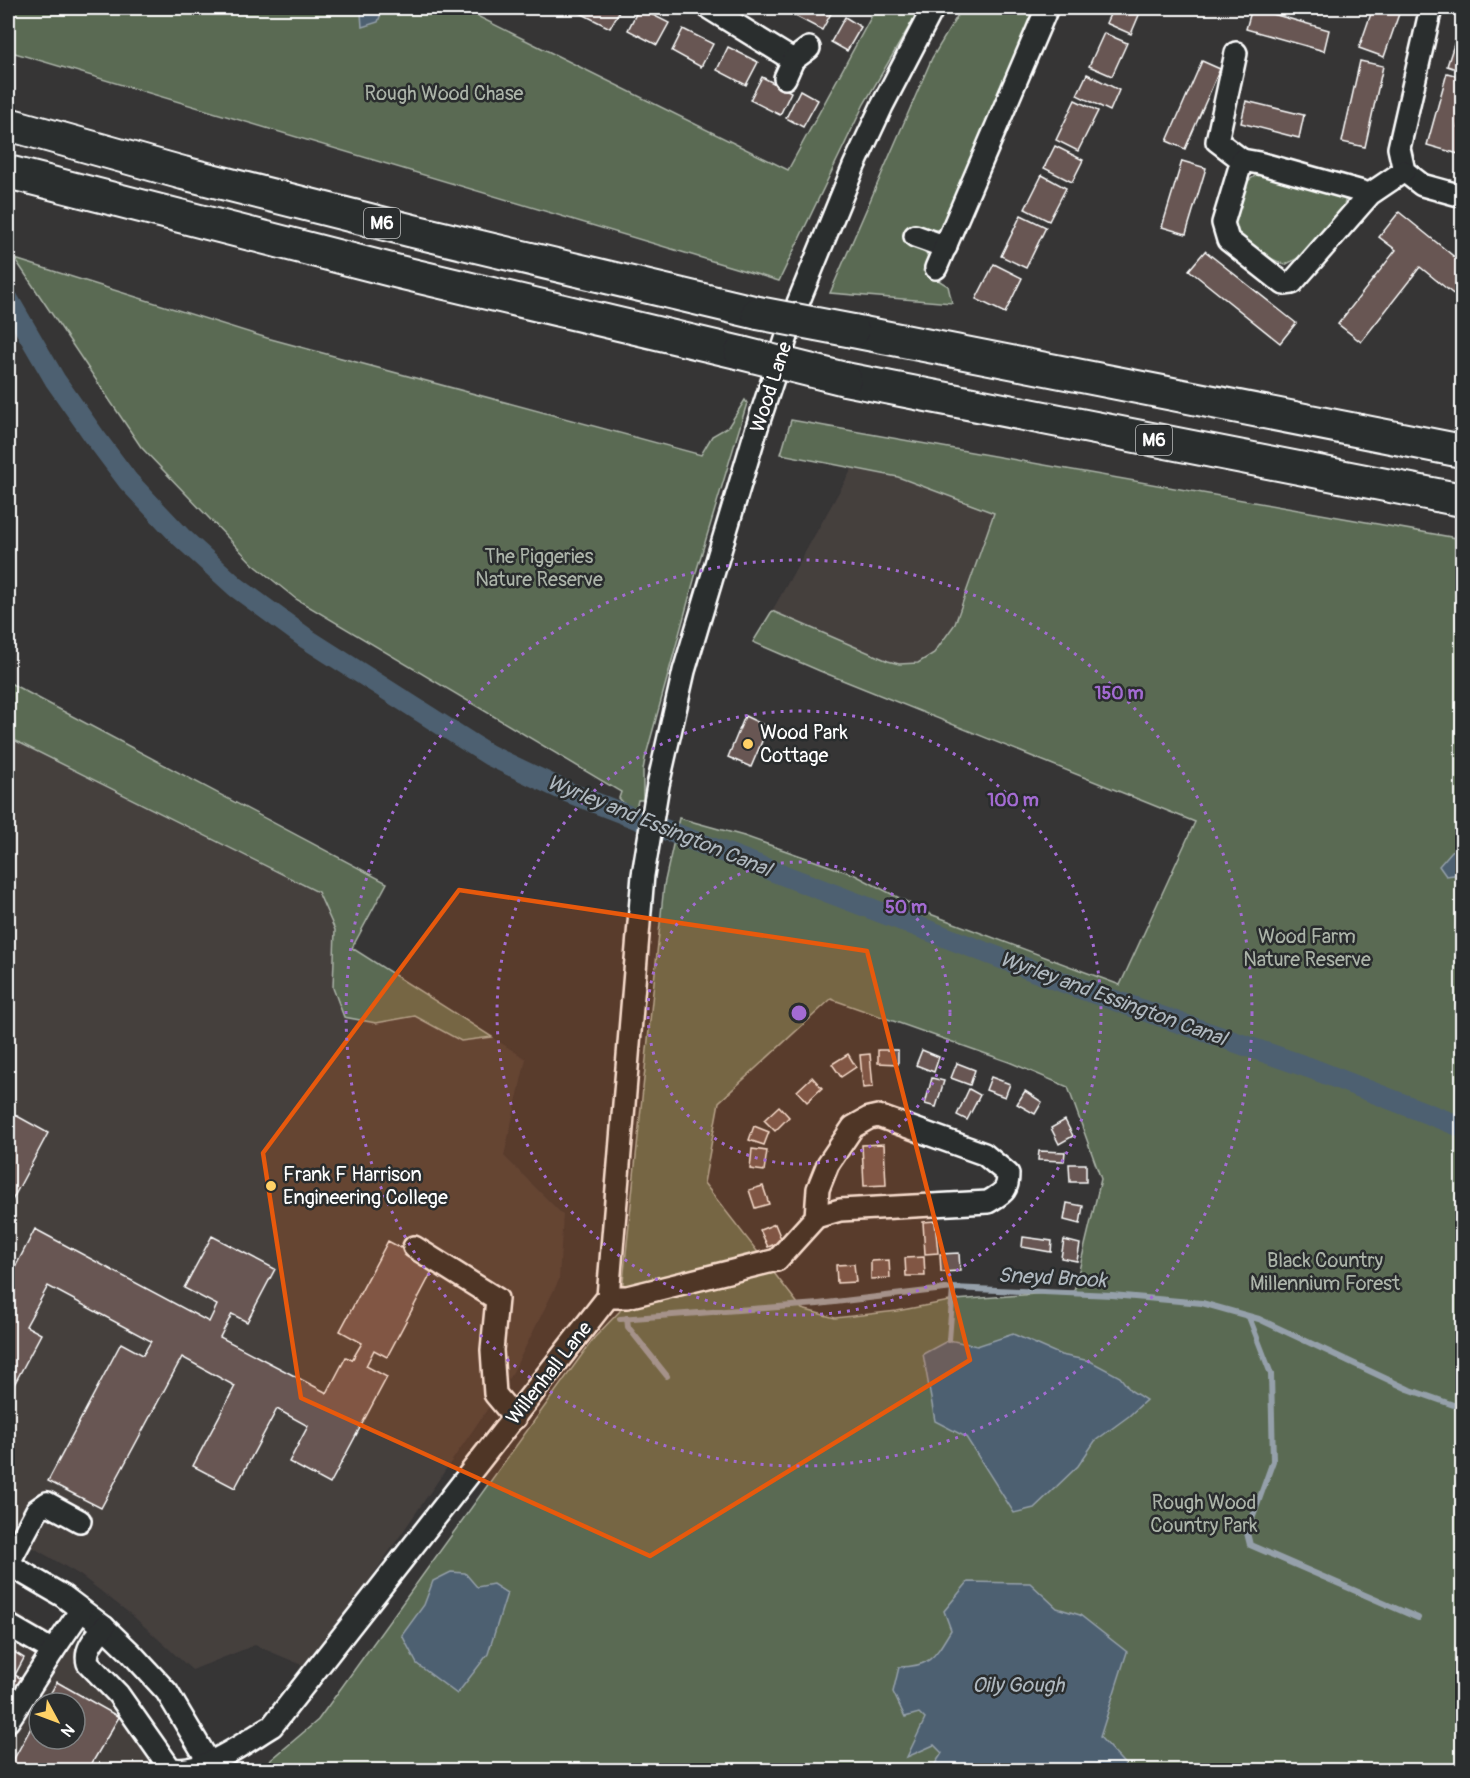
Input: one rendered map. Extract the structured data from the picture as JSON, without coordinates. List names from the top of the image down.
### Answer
{
  "streets": {
    "highway": ["M6"],
    "street": ["Wood Lane", "Willenhall Lane"]
  },
  "crossings": [
    ["Wood Lane", "Willenhall Lane"]
  ],
  "water": ["Wyrley and Essington Canal", "Sneyd Brook", "Oily Gough"],
  "parks": [
    "Rough Wood Chase",
    "The Piggeries Nature Reserve",
    "Wood Farm Nature Reserve",
    "Black Country Millennium Forest",
    "Rough Wood Country Park"
  ],
  "places": ["Wood Park Cottage", "Frank F Harrison Engineering College"],
  "north": "bottom right",
  "rings": ["150 m", "100 m", "50 m"]
}
